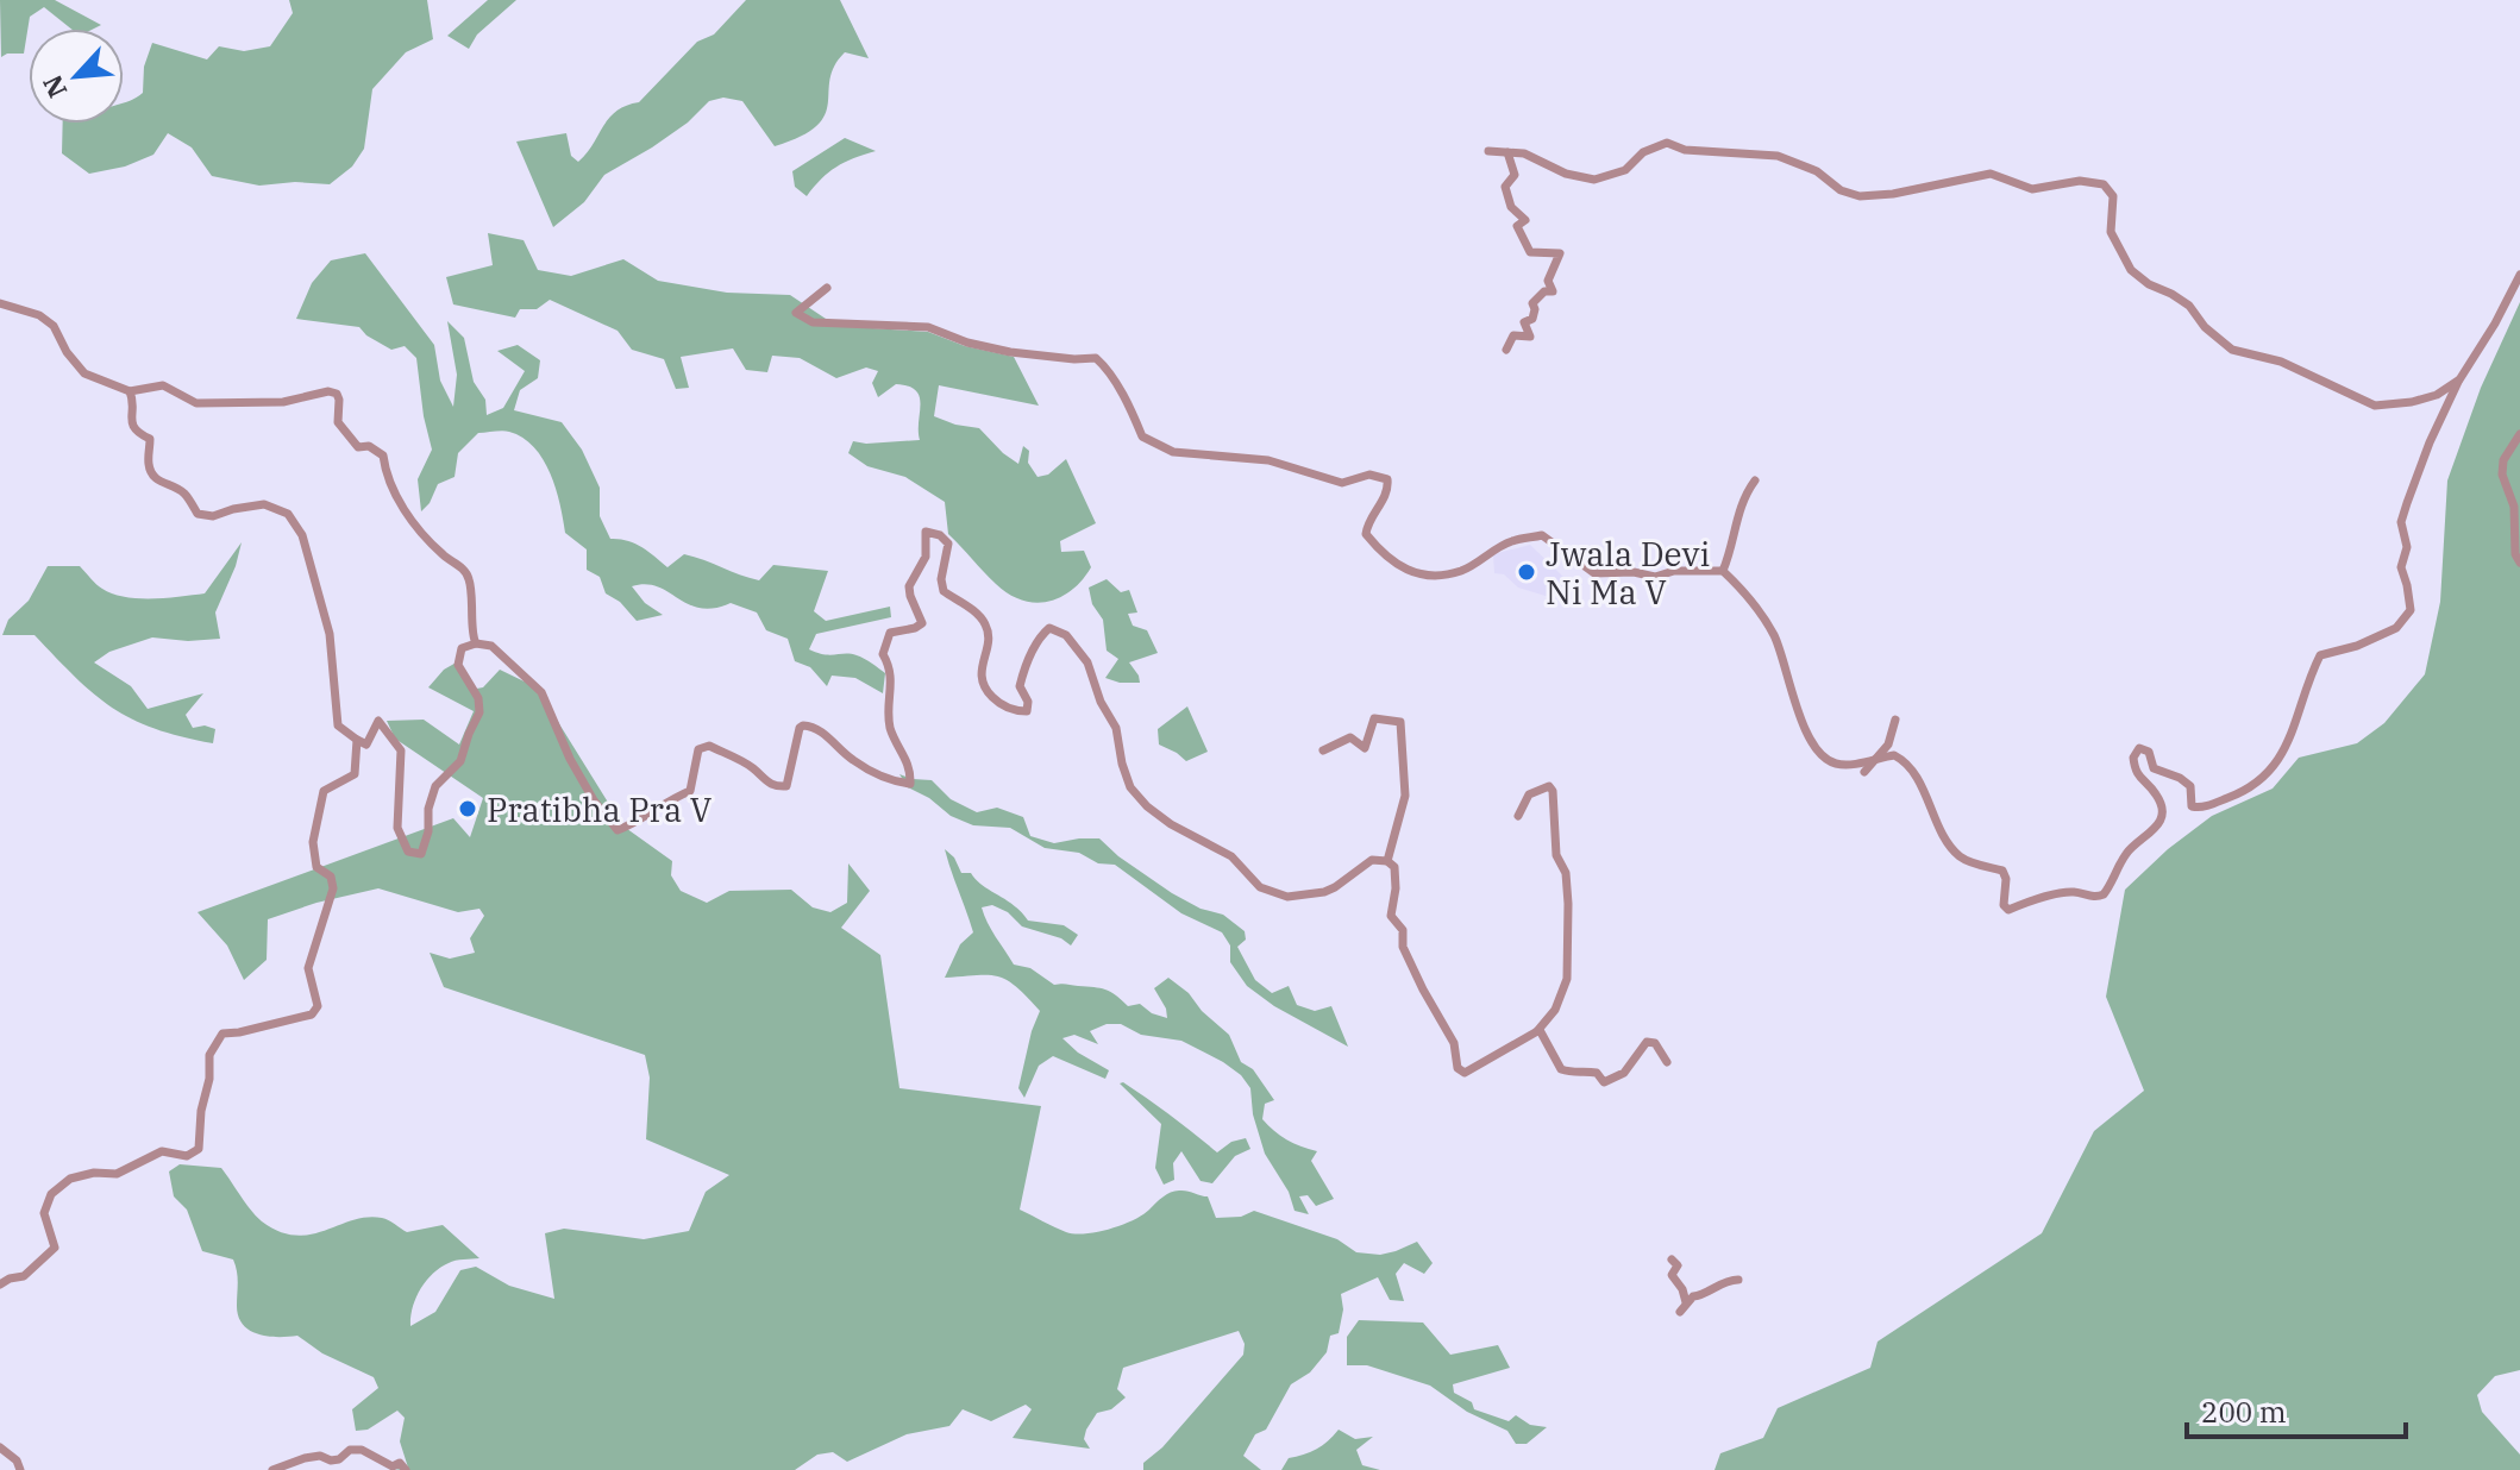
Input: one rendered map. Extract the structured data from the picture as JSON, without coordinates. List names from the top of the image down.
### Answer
{
  "places": ["Jwala Devi Ni Ma V", "Pratibha Pra V"],
  "scale_bar": "200 m",
  "north": "bottom left"
}
